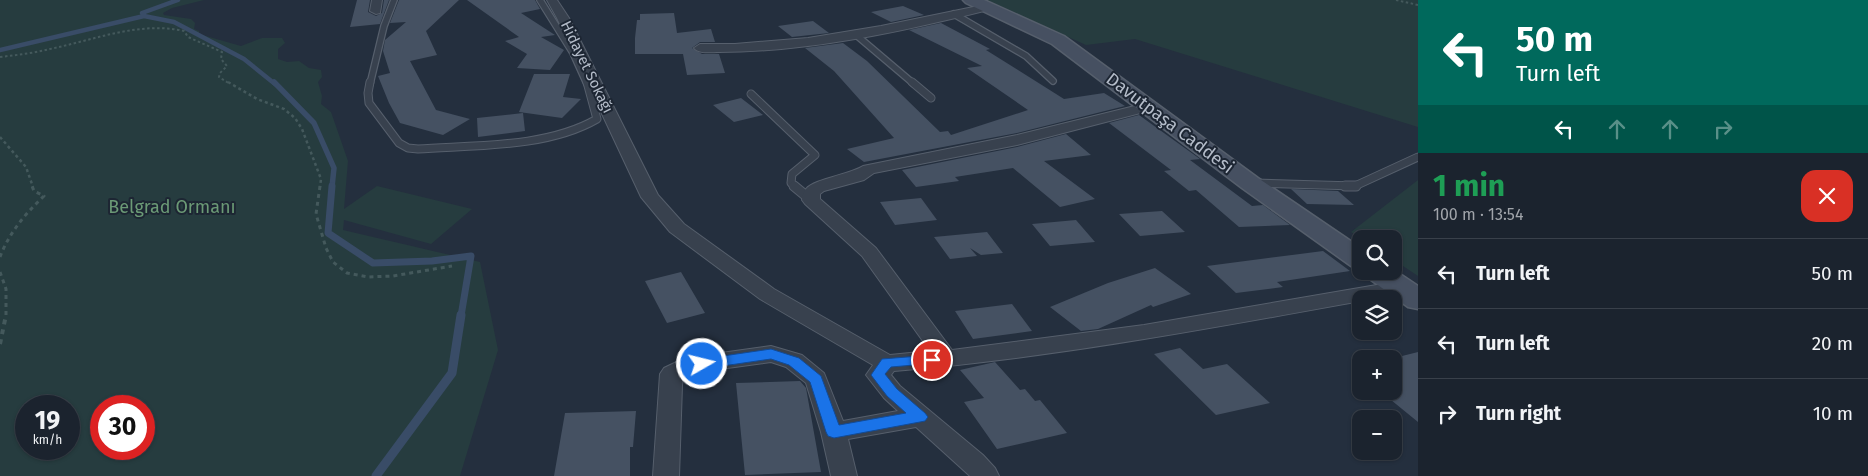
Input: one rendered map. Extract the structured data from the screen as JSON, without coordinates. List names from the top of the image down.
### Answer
{
  "streets": {
    "street": ["Hidayet Sokağı", "Davutpaşa Caddesi"]
  },
  "parks": ["Belgrad Ormanı"],
  "page": {
    "turn": ["50 m", "Turn left"],
    "heading": ["1 min", "100 m · 13:54"],
    "map_buttons": ["+", "−"],
    "list": [
      {
        "name": "Turn left",
        "value": "50 m"
      },
      {
        "name": "Turn left",
        "value": "20 m"
      },
      {
        "name": "Turn right",
        "value": "10 m"
      }
    ],
    "speed": "19 km/h",
    "limit": "30"
  }
}
